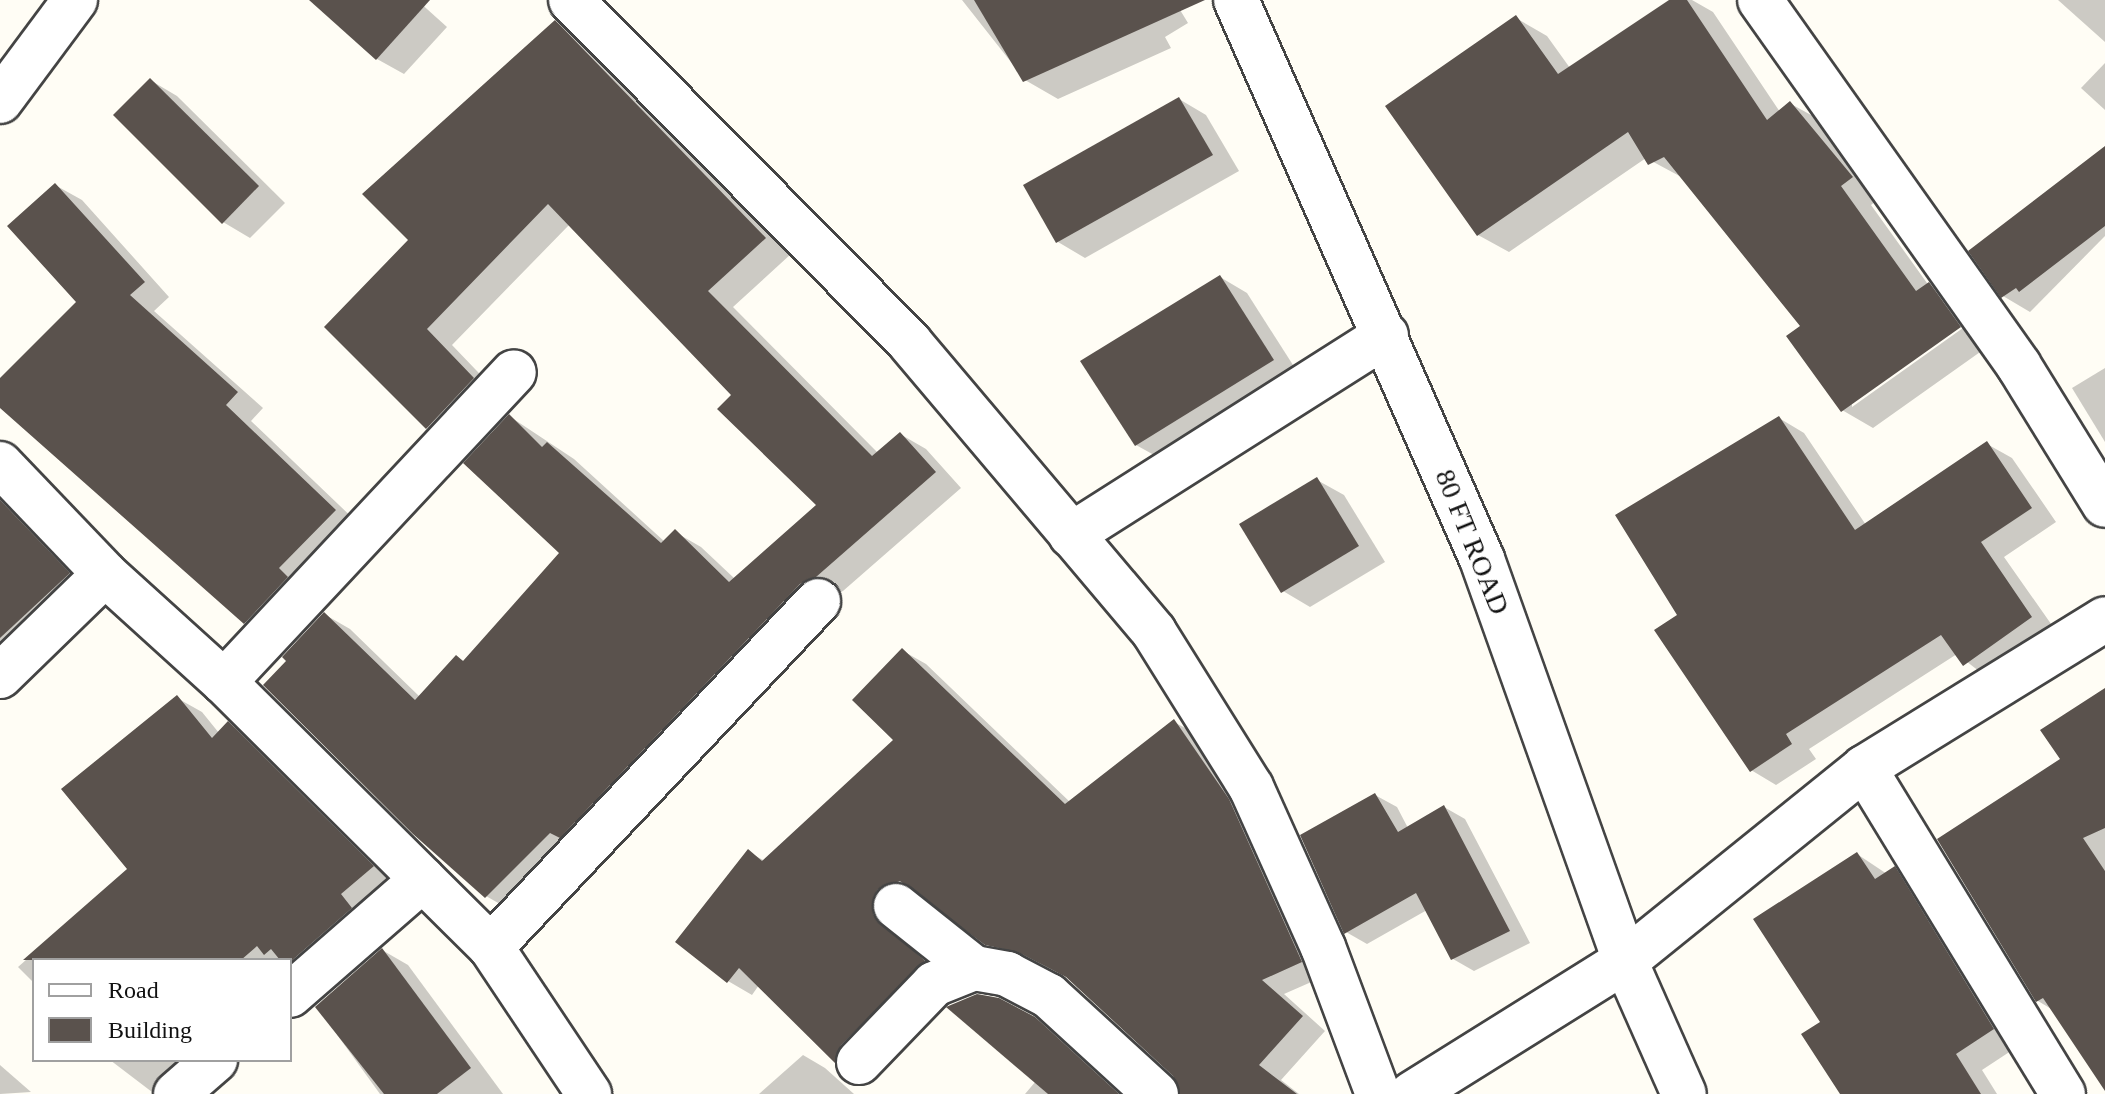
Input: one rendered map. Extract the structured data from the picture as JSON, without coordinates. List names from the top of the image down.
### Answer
{
  "streets": {
    "street": ["80 FT ROAD"]
  },
  "legend": ["Road", "Building"]
}
